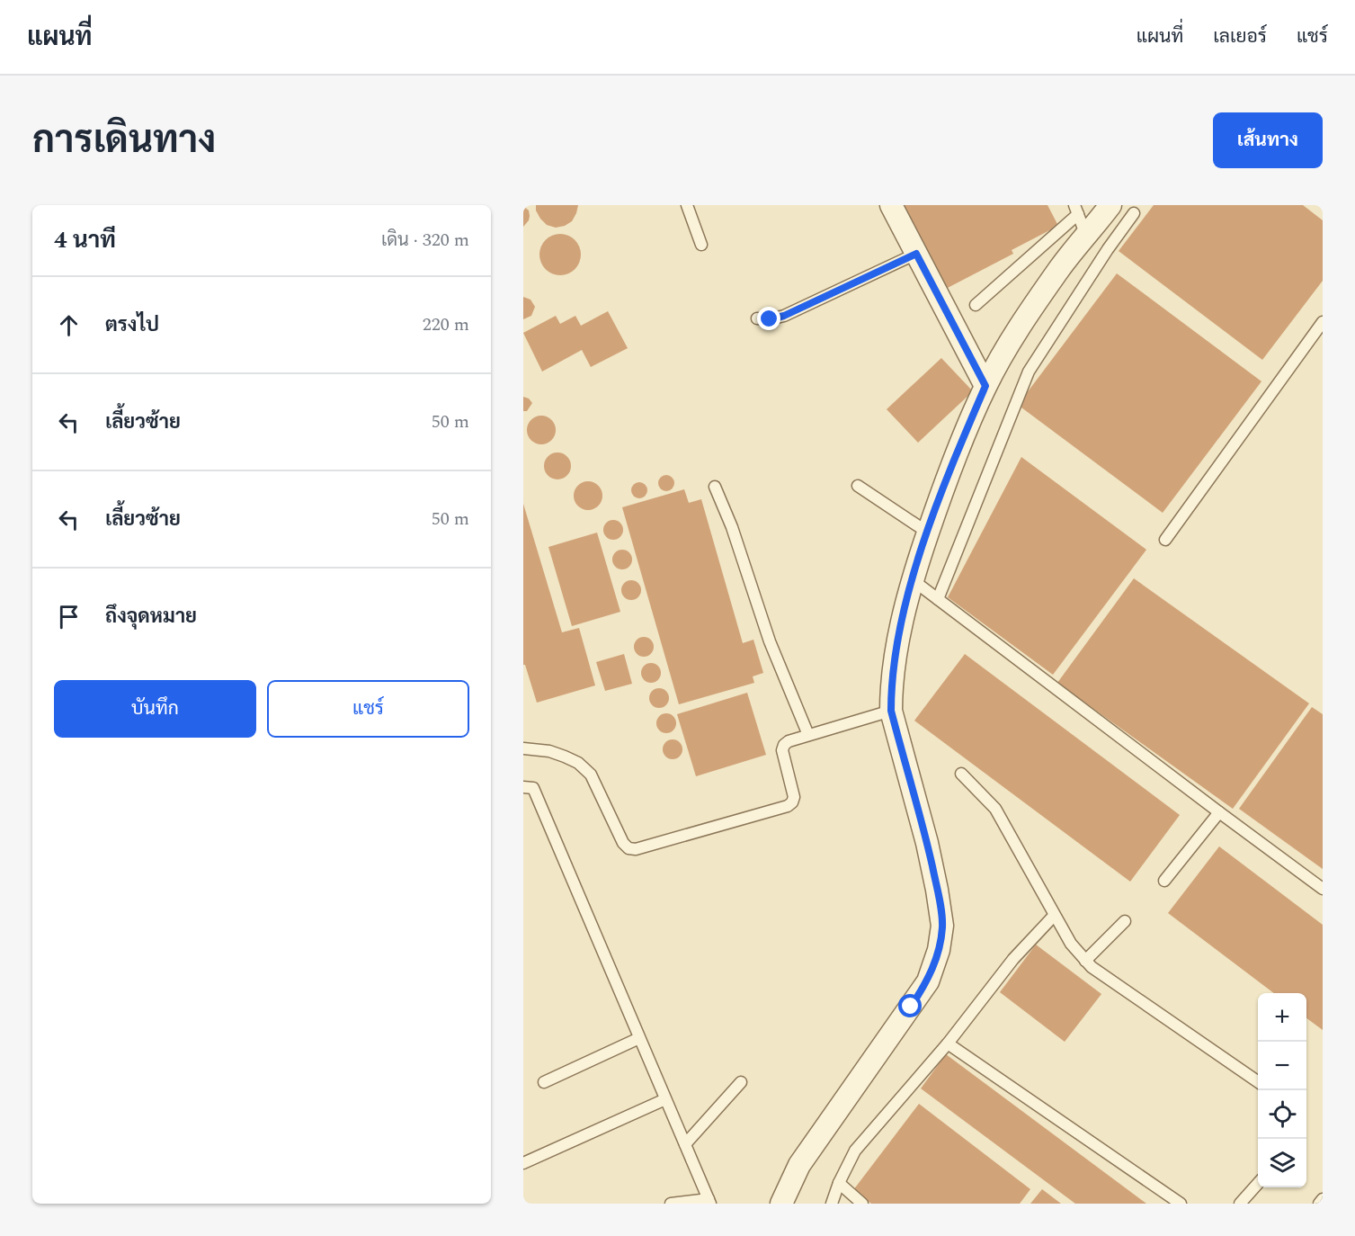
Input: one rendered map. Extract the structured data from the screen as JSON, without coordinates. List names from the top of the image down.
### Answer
{
  "page": {
    "header": "แผนที่",
    "nav": ["แผนที่", "เลเยอร์", "แชร์"],
    "title": "การเดินทาง",
    "buttons": [
      "เส้นทาง",
      ["บันทึก", "แชร์"]
    ],
    "heading": ["4 นาที", "เดิน · 320 m"],
    "list": [
      ["ตรงไป", "220 m"],
      ["เลี้ยวซ้าย", "50 m"],
      ["เลี้ยวซ้าย", "50 m"],
      "ถึงจุดหมาย"
    ],
    "map_buttons": ["+", "−"]
  }
}
